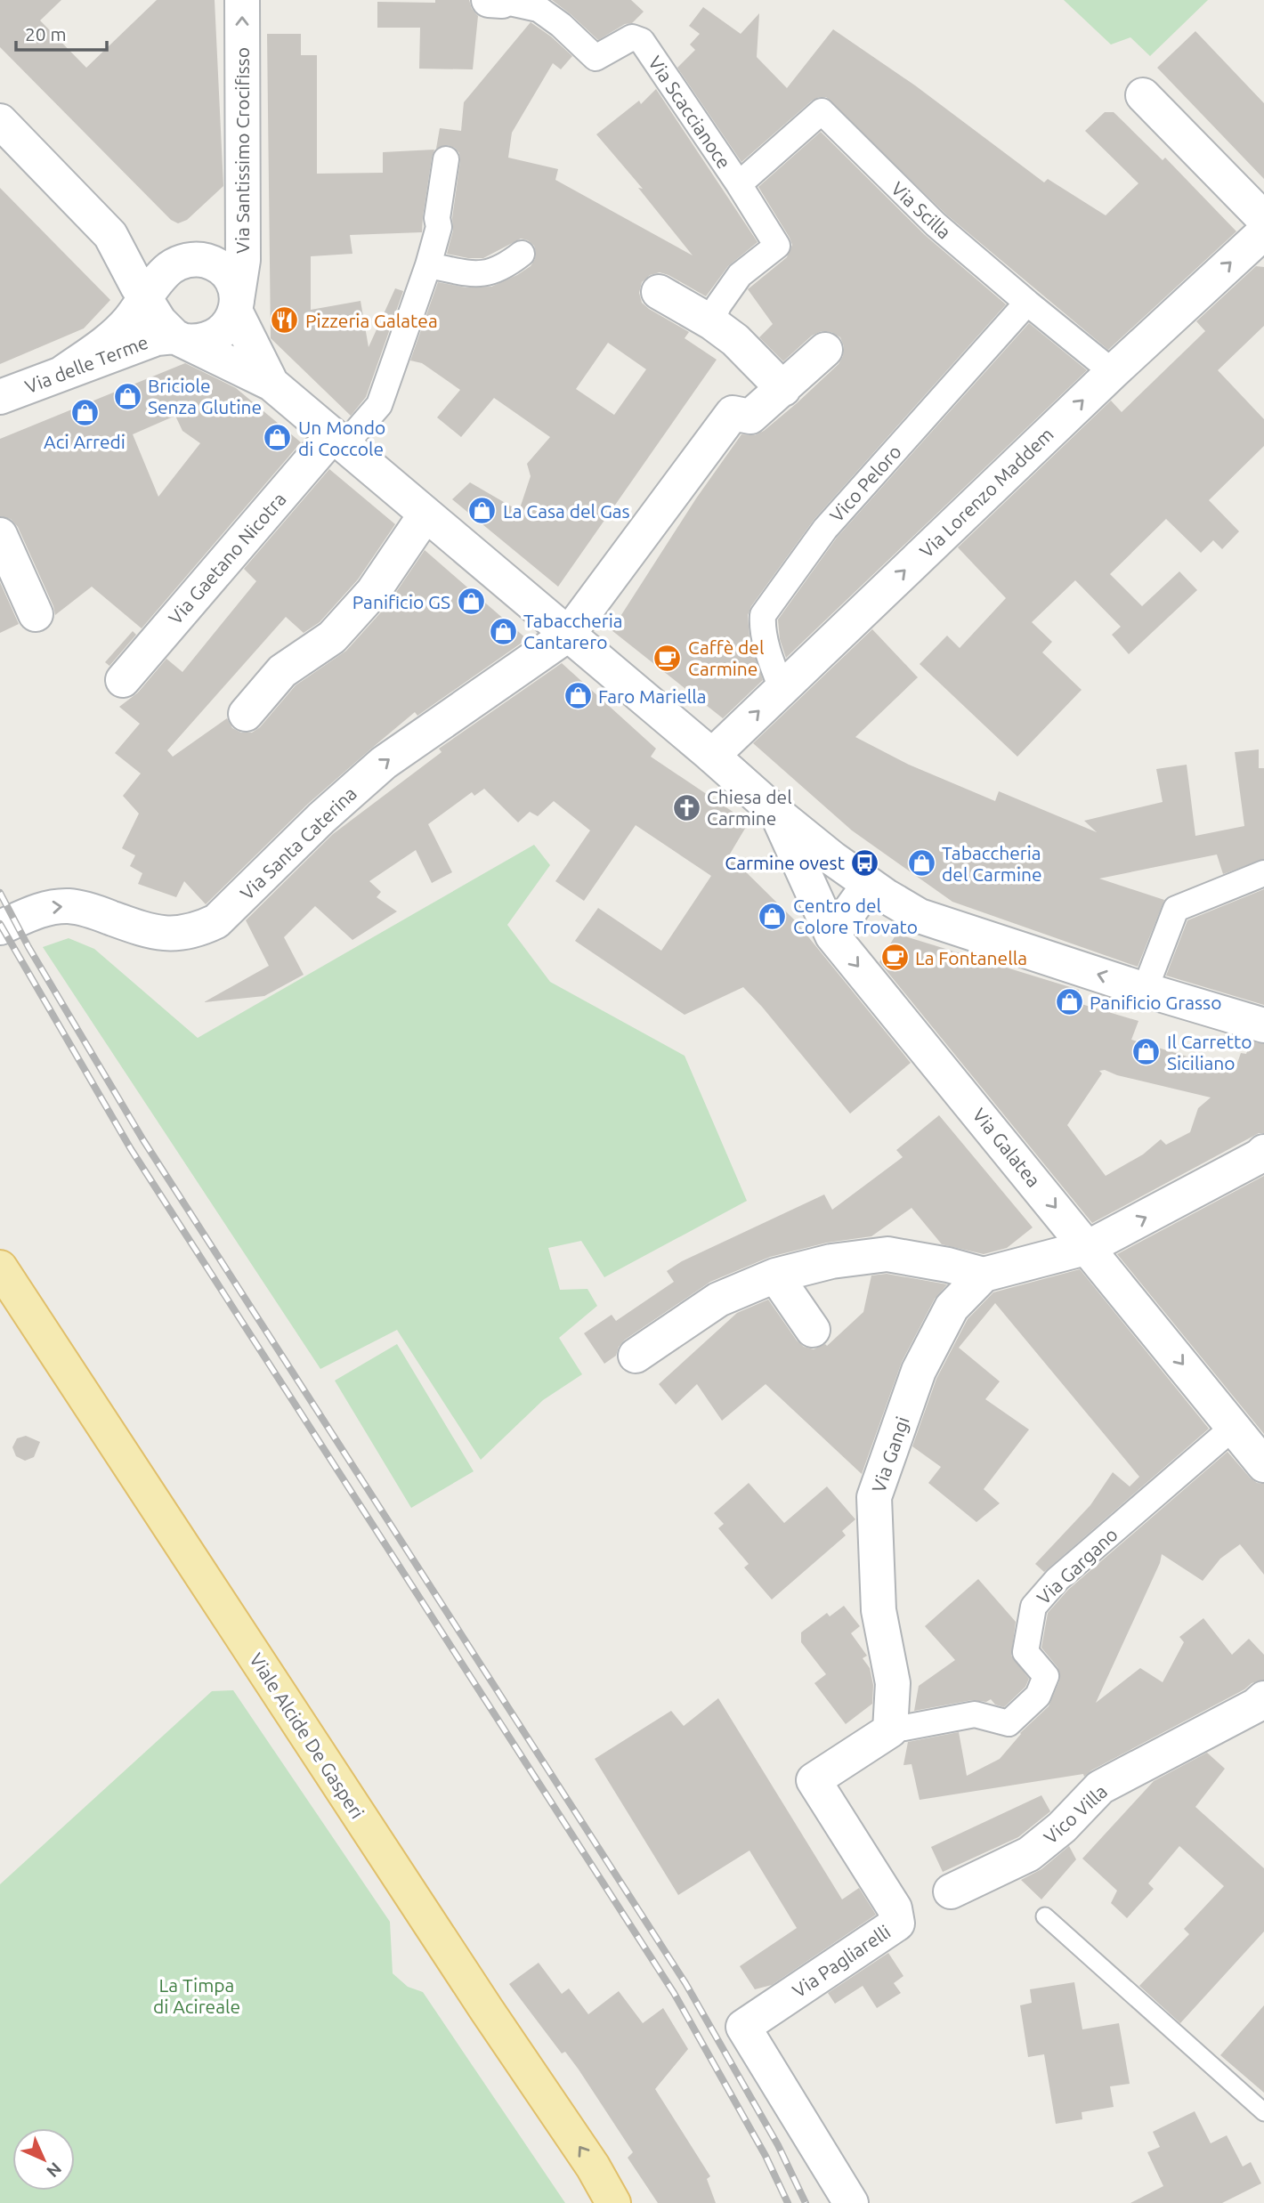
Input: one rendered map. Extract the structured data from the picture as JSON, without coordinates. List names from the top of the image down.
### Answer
{
  "streets": {
    "main road": ["Viale Alcide De Gasperi"],
    "street": [
      "Via Scaccianoce",
      "Via Santissimo Crocifisso",
      "Via Scilla",
      "Via delle Terme",
      "Vico Peloro",
      "Via Lorenzo Maddem",
      "Via Gaetano Nicotra",
      "Via Santa Caterina",
      "Via Galatea",
      "Via Gangi",
      "Via Gargano",
      "Vico Villa",
      "Via Pagliarelli"
    ]
  },
  "crossings": [
    ["Via Scaccianoce", "Via Scilla"],
    ["Via Scilla", "Vico Peloro"],
    ["Via Scilla", "Via Lorenzo Maddem"],
    ["Vico Peloro", "Via Lorenzo Maddem"],
    ["Via Galatea", "Via Gargano"],
    ["Via Gangi", "Via Gargano"],
    ["Via Gangi", "Via Pagliarelli"],
    ["Via Gargano", "Via Pagliarelli"]
  ],
  "one_way": ["Via Galatea"],
  "parks": ["La Timpa di Acireale"],
  "places": {
    "restaurant": ["Pizzeria Galatea"],
    "shop": [
      "Briciole Senza Glutine",
      "Aci Arredi",
      "Un Mondo di Coccole",
      "La Casa del Gas",
      "Panificio GS",
      "Tabaccheria Cantarero",
      "Faro Mariella",
      "Tabaccheria del Carmine",
      "Centro del Colore Trovato",
      "Panificio Grasso",
      "Il Carretto Siciliano"
    ],
    "cafe": ["Caffè del Carmine", "La Fontanella"],
    "church": ["Chiesa del Carmine"],
    "bus stop": ["Carmine ovest"]
  },
  "scale_bar": "20 m",
  "north": "bottom right"
}
